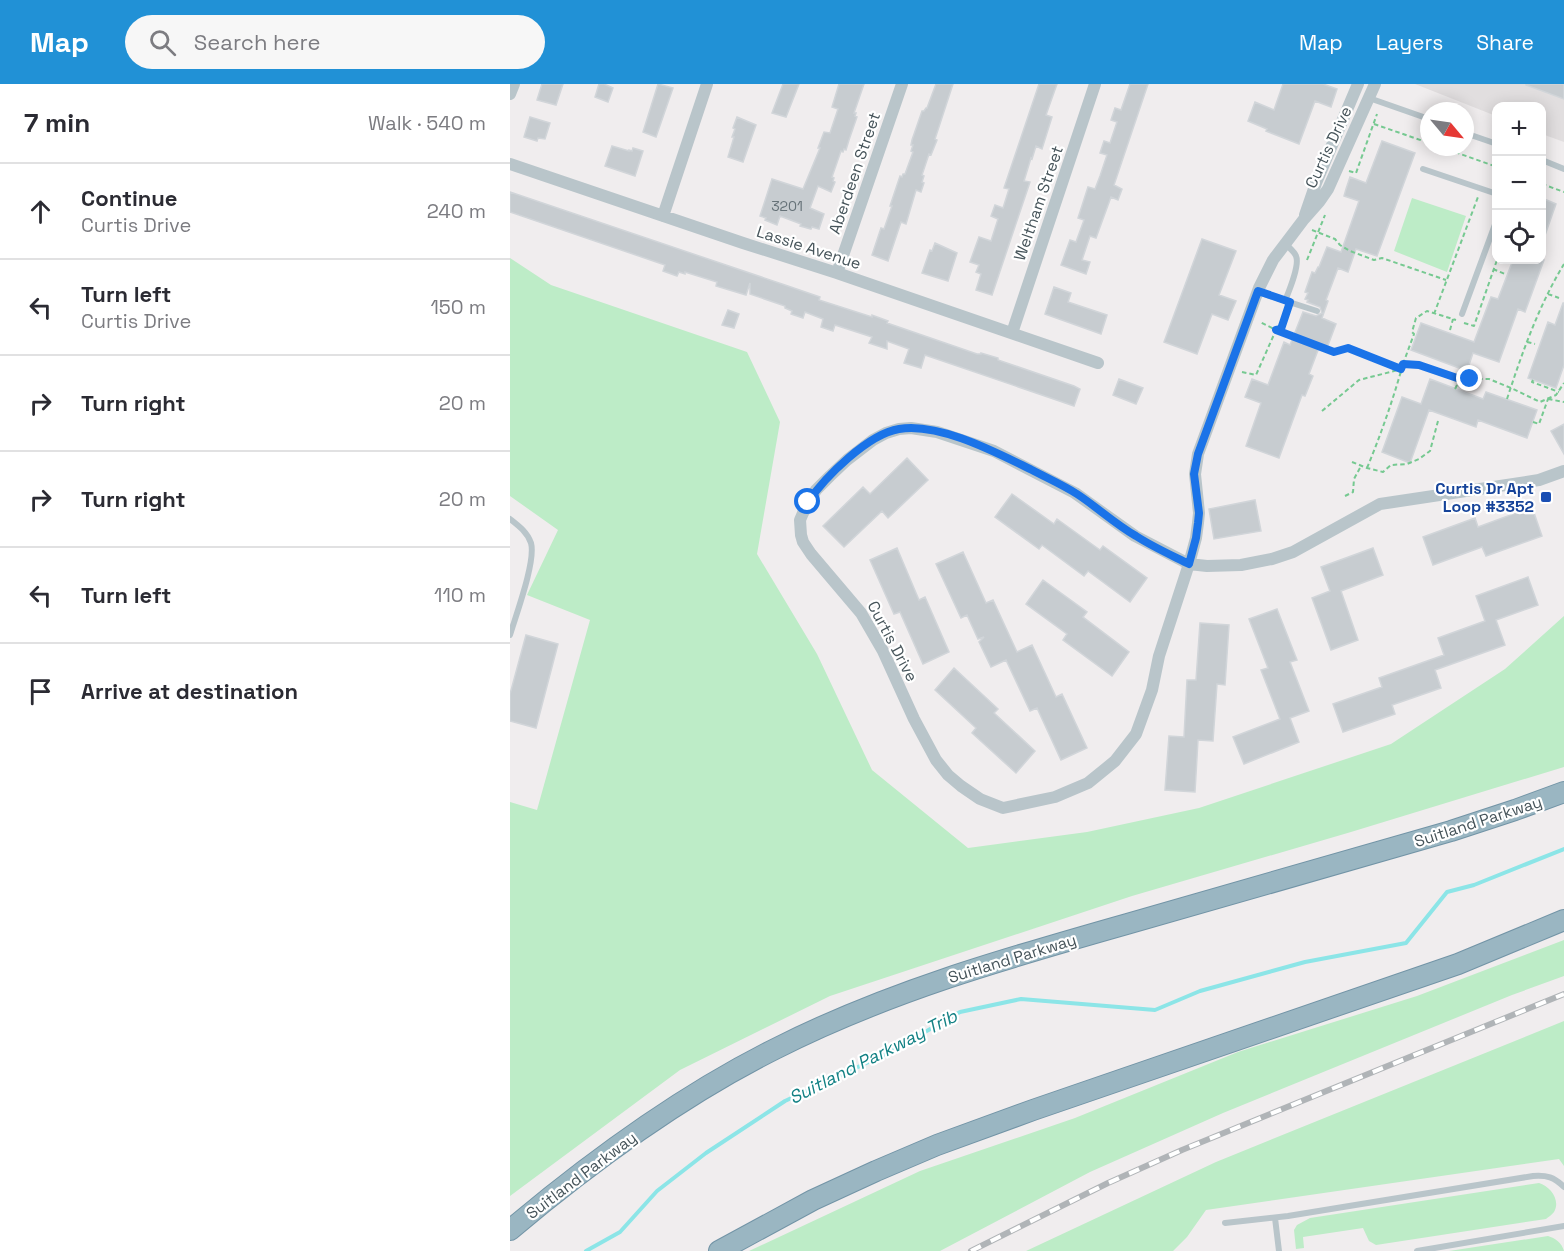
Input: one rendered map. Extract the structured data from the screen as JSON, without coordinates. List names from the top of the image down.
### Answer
{
  "streets": {
    "highway": ["Suitland Parkway"],
    "street": [
      "Curtis Drive",
      "Aberdeen Street",
      "Weltham Street",
      "Lassie Avenue"
    ]
  },
  "crossings": [
    ["Aberdeen Street", "Lassie Avenue"],
    ["Weltham Street", "Lassie Avenue"]
  ],
  "water": ["Suitland Parkway Trib"],
  "places": {
    "transit": ["Curtis Dr Apt Loop #3352"]
  },
  "house_numbers": ["3201"],
  "north": "bottom right",
  "page": {
    "header": "Map",
    "search": "Search here",
    "nav": ["Map", "Layers", "Share"],
    "heading": ["7 min", "Walk · 540 m"],
    "map_buttons": ["+", "−"],
    "list": [
      ["Continue", "Curtis Drive", "240 m"],
      ["Turn left", "Curtis Drive", "150 m"],
      ["Turn right", "20 m"],
      ["Turn right", "20 m"],
      ["Turn left", "110 m"],
      "Arrive at destination"
    ]
  }
}
